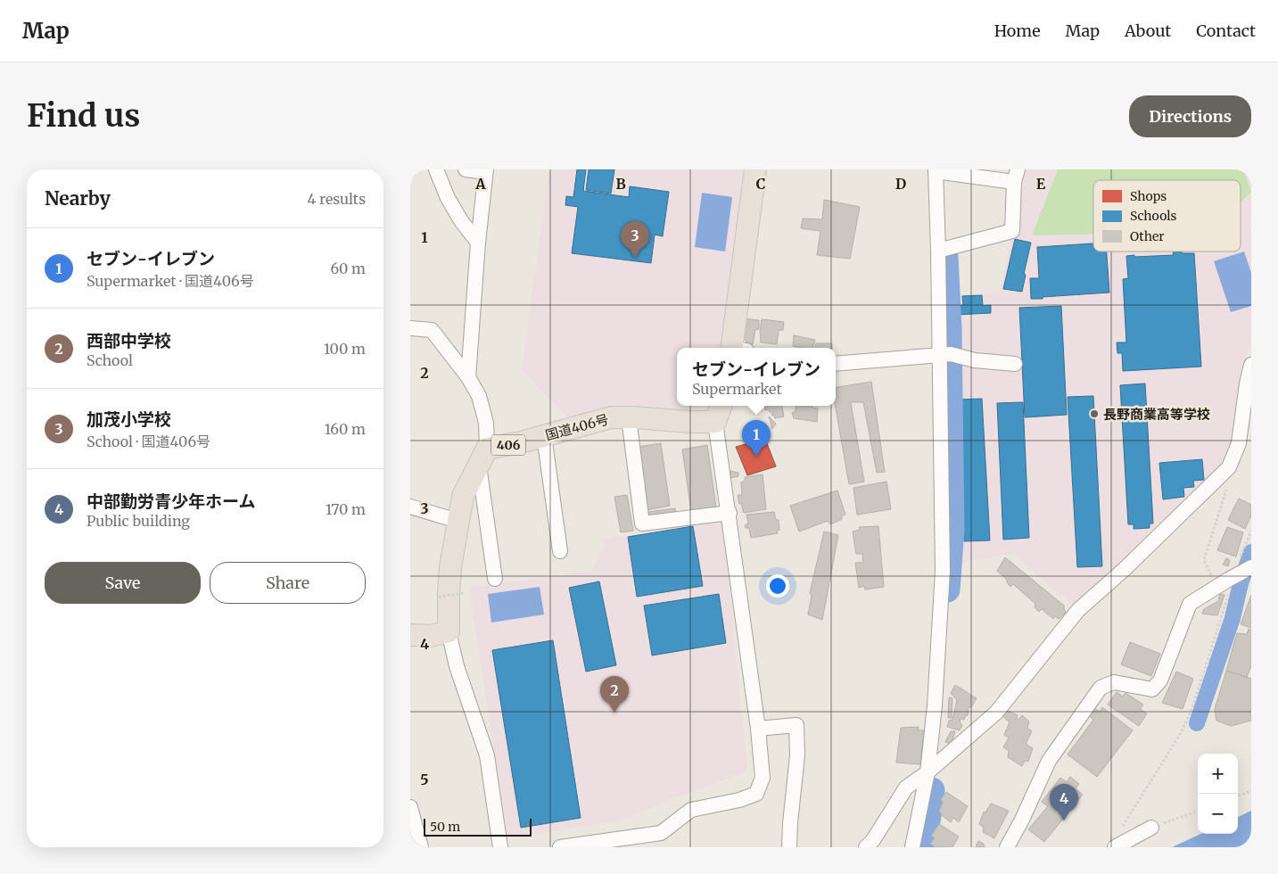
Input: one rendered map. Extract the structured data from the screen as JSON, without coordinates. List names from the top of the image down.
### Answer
{
  "streets": {
    "highway": ["国道406号", "406"]
  },
  "crossings": [
    ["国道406号", "406"]
  ],
  "places": ["長野商業高等学校"],
  "legend": ["Shops", "Schools", "Other"],
  "scale_bar": "50 m",
  "page": {
    "header": "Map",
    "nav": [
      "Home",
      "Map",
      "About",
      "Contact"
    ],
    "buttons": [
      "Directions",
      ["Save", "Share"]
    ],
    "title": "Find us",
    "heading": ["Nearby", "4 results"],
    "pins": [
      "3",
      "1",
      "2",
      "4"
    ],
    "list": [
      {
        "mark": "1",
        "name": "セブン-イレブン",
        "note": "Supermarket · 国道406号",
        "value": "60 m"
      },
      {
        "mark": "2",
        "name": "西部中学校",
        "note": "School",
        "value": "100 m"
      },
      {
        "mark": "3",
        "name": "加茂小学校",
        "note": "School · 国道406号",
        "value": "160 m"
      },
      {
        "mark": "4",
        "name": "中部勤労青少年ホーム",
        "note": "Public building",
        "value": "170 m"
      }
    ],
    "popup": ["セブン-イレブン", "Supermarket"],
    "map_buttons": ["+", "−"],
    "scale": "50 m"
  },
  "grid": {
    "columns": [
      "A",
      "B",
      "C",
      "D",
      "E"
    ],
    "rows": [
      "1",
      "2",
      "3",
      "4",
      "5"
    ]
  }
}
